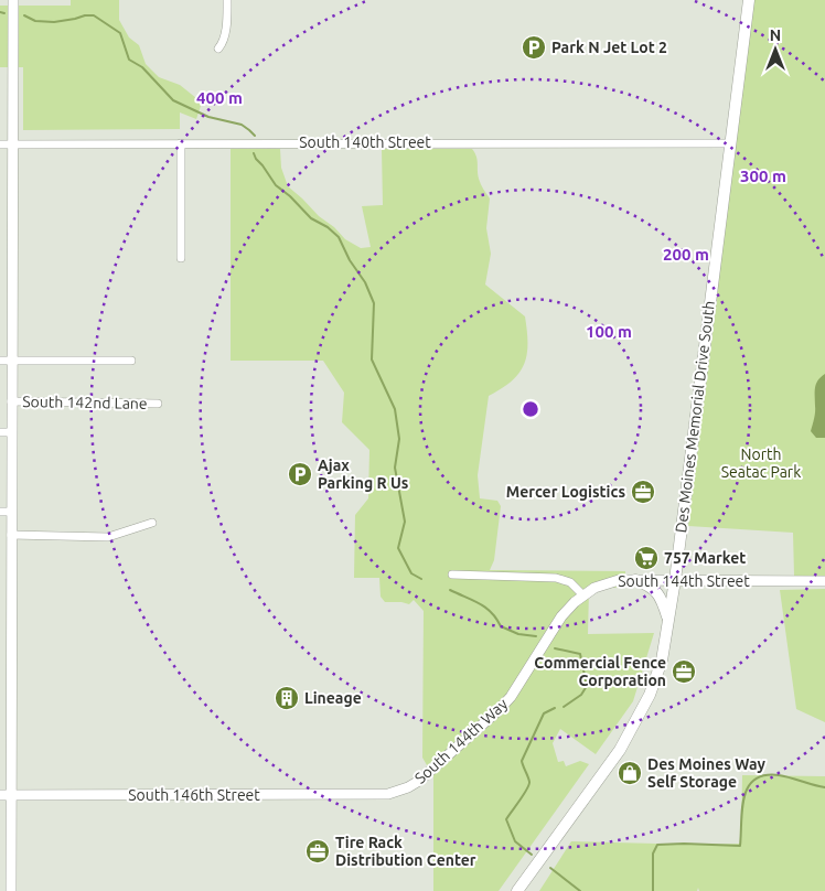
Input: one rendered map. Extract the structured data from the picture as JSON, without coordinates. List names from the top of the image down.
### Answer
{
  "streets": {
    "main road": ["Des Moines Memorial Drive South"],
    "street": [
      "South 140th Street",
      "South 142nd Lane",
      "South 144th Street",
      "South 144th Way",
      "South 146th Street"
    ]
  },
  "crossings": [
    ["South 140th Street", "Des Moines Memorial Drive South"],
    ["Des Moines Memorial Drive South", "South 144th Street"],
    ["South 144th Street", "South 144th Way"],
    ["South 144th Way", "South 146th Street"]
  ],
  "parks": ["North Seatac Park"],
  "places": {
    "parking": ["Park N Jet Lot 2", "Ajax Parking R Us"],
    "office": ["Mercer Logistics", "Commercial Fence Corporation", "Tire Rack Distribution Center"],
    "supermarket": ["757 Market"],
    "building": ["Lineage"],
    "shop": ["Des Moines Way Self Storage"]
  },
  "north": "top",
  "rings": [
    "400 m",
    "300 m",
    "200 m",
    "100 m"
  ]
}
